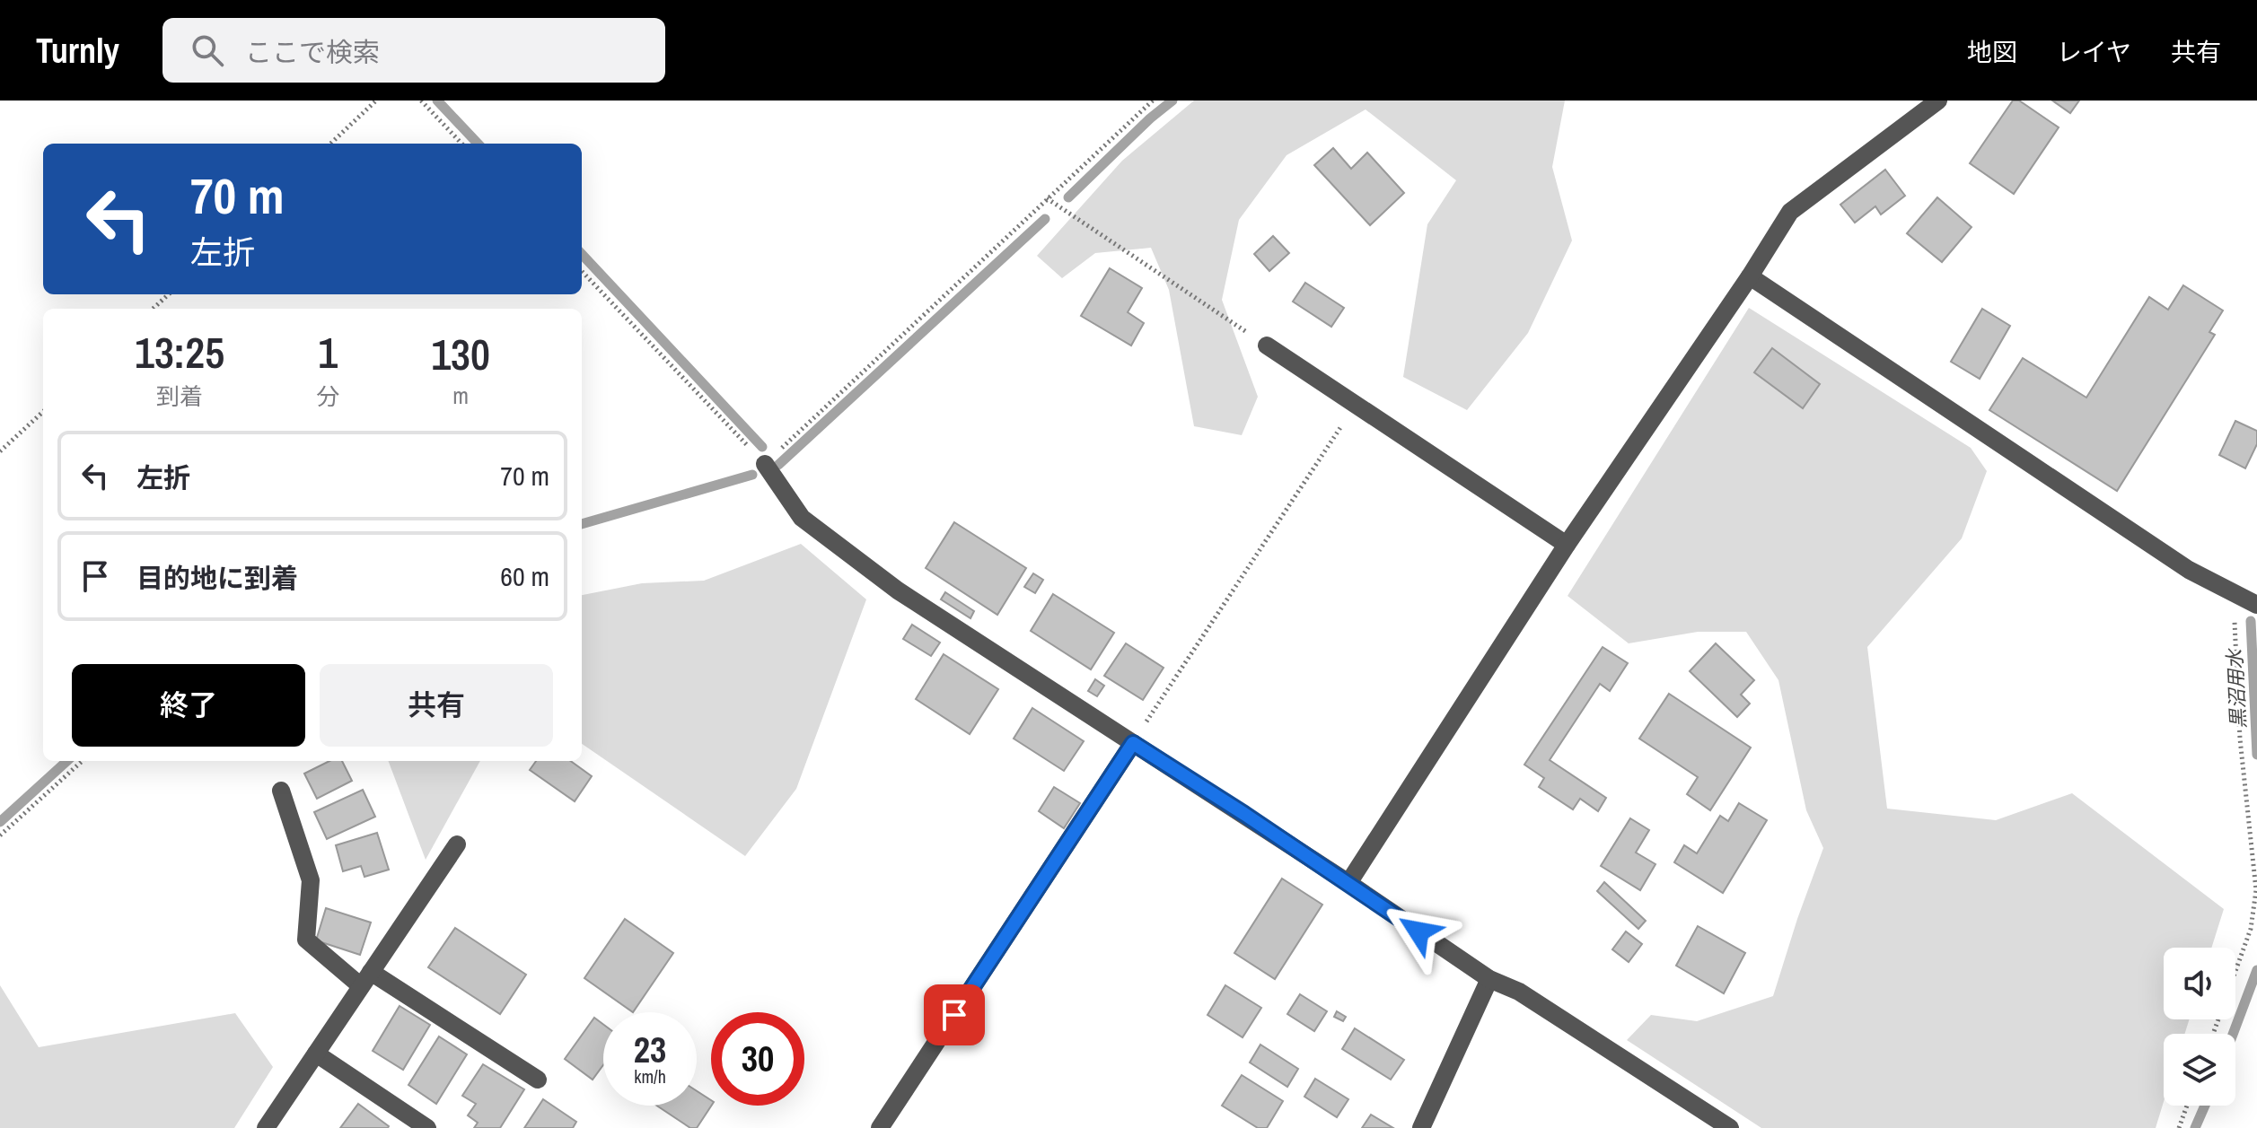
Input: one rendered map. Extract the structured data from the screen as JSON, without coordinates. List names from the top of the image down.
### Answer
{
  "water": ["黒沼用水"],
  "page": {
    "header": "Turnly",
    "search": "ここで検索",
    "nav": ["地図", "レイヤ", "共有"],
    "turn": ["70 m", "左折"],
    "eta": [
      "13:25",
      "到着",
      "1",
      "分",
      "130",
      "m"
    ],
    "list": [
      {
        "name": "左折",
        "value": "70 m"
      },
      {
        "name": "目的地に到着",
        "value": "60 m"
      }
    ],
    "buttons": ["終了", "共有"],
    "speed": "23 km/h",
    "limit": "30"
  }
}
